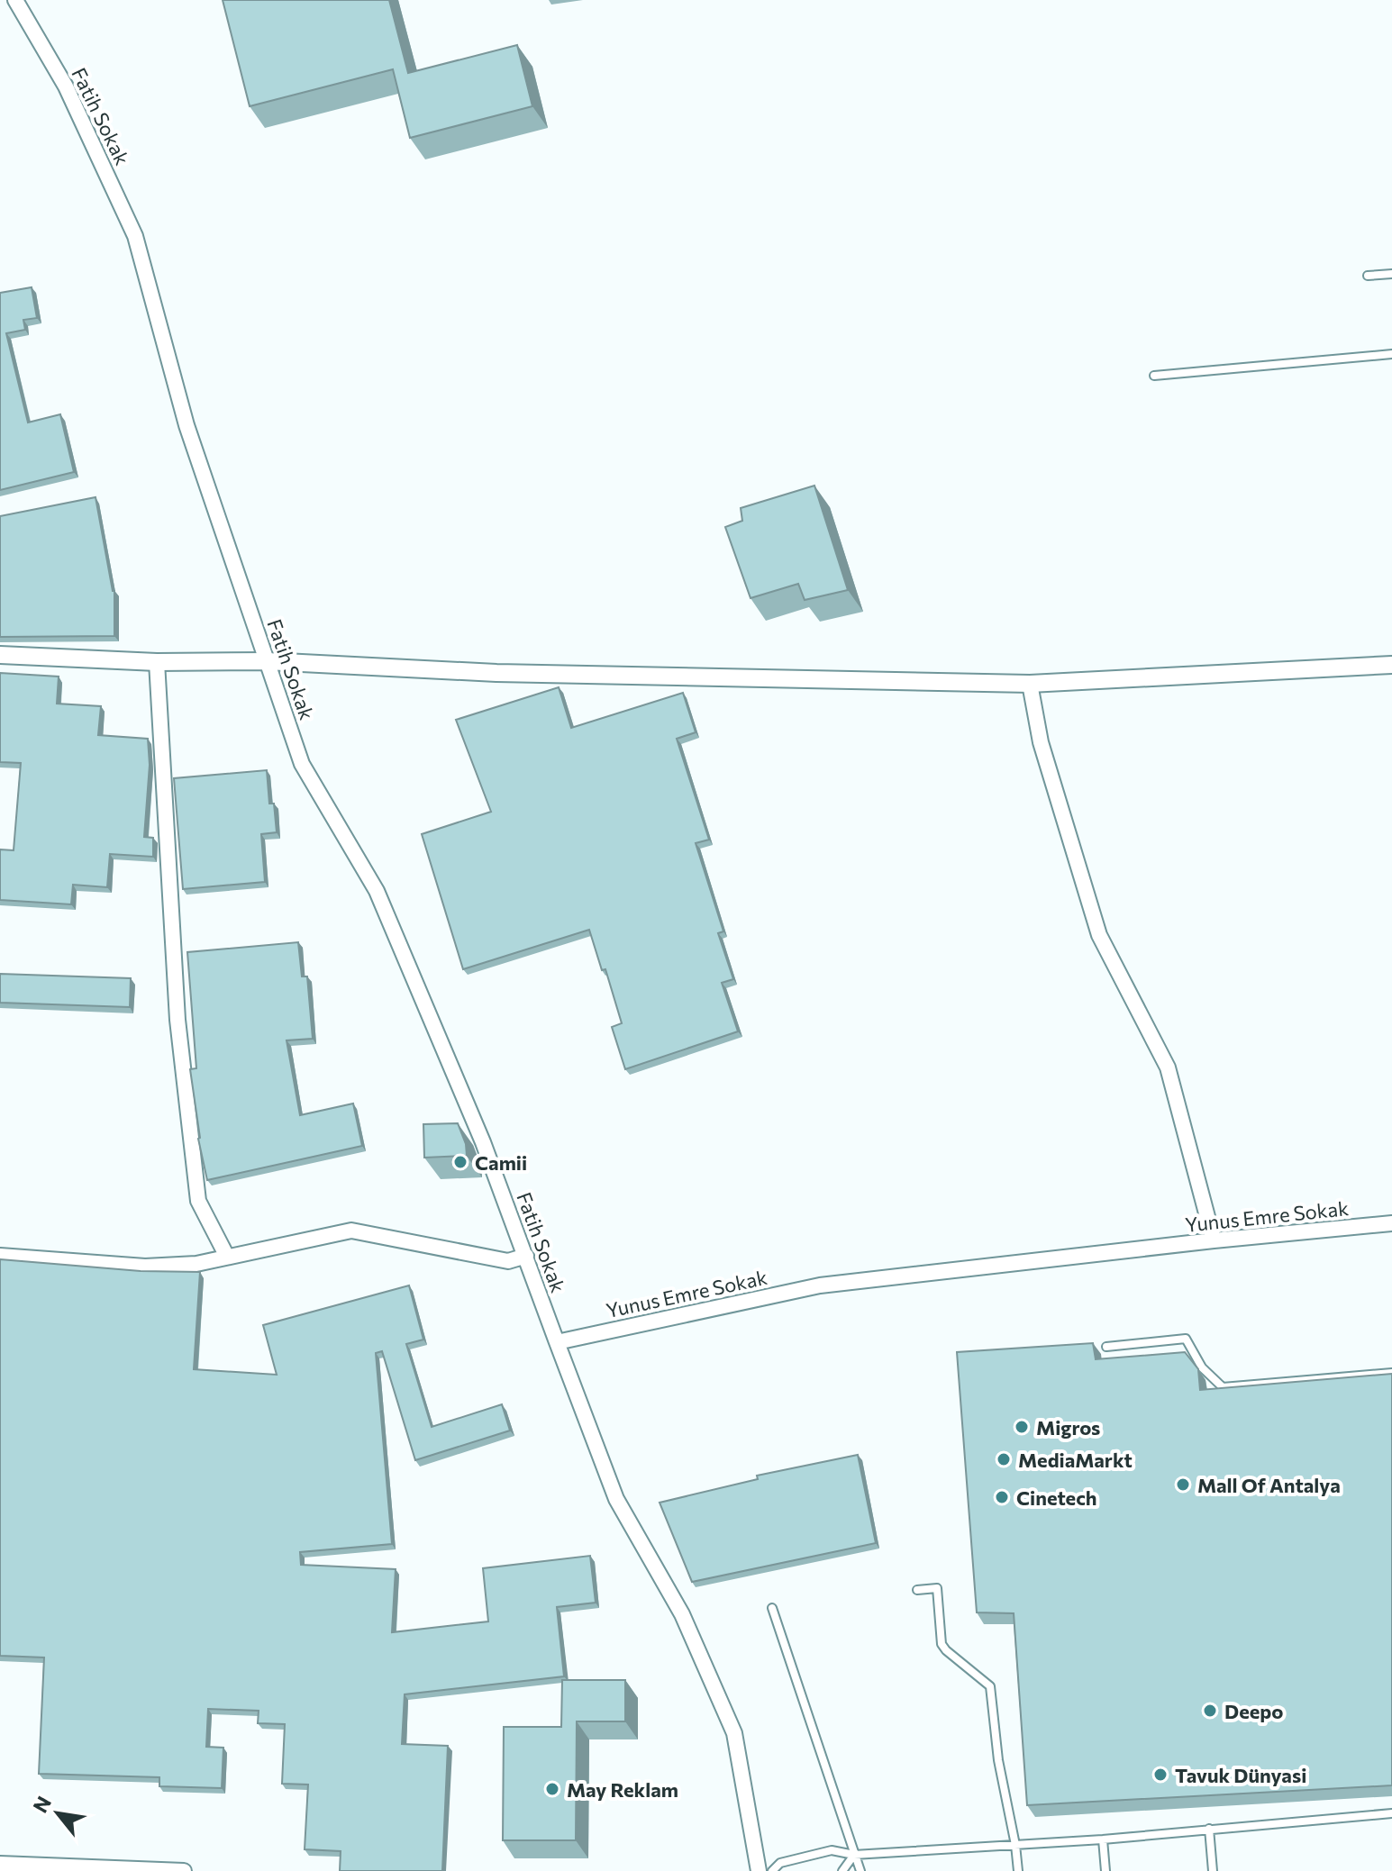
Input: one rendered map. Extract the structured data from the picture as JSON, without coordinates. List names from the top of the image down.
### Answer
{
  "streets": {
    "street": ["Fatih Sokak", "Yunus Emre Sokak"]
  },
  "crossings": [
    ["Fatih Sokak", "Yunus Emre Sokak"]
  ],
  "places": [
    "Camii",
    "Migros",
    "MediaMarkt",
    "Mall Of Antalya",
    "Cinetech",
    "Deepo",
    "Tavuk Dünyasi",
    "May Reklam"
  ],
  "north": "top left"
}
